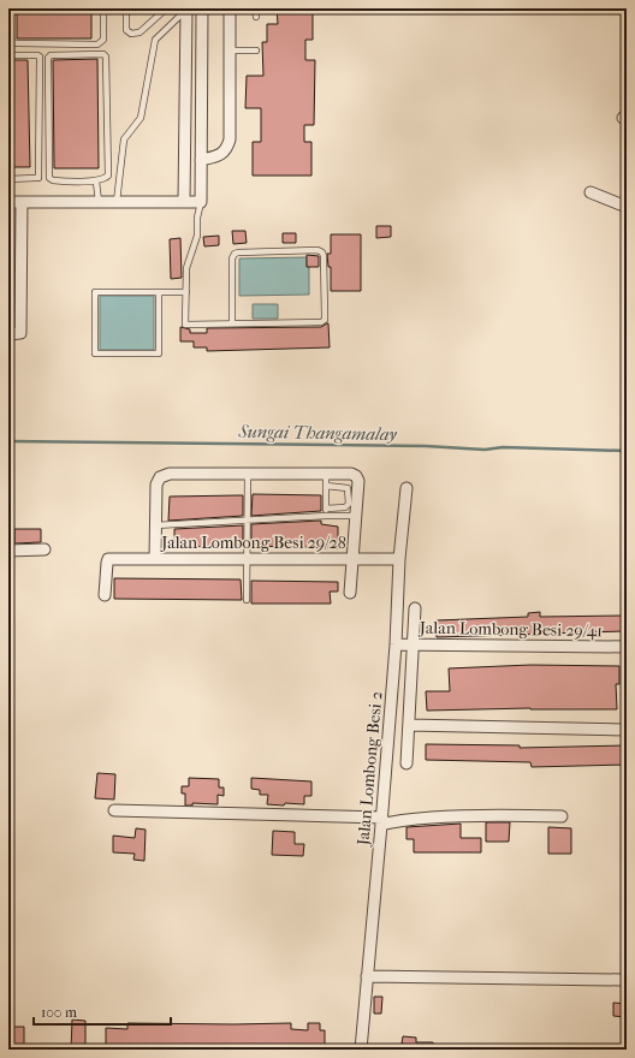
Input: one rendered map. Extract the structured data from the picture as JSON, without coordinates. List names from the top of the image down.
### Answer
{
  "streets": {
    "street": ["Jalan Lombong Besi 29/28", "Jalan Lombong Besi 29/41", "Jalan Lombong Besi 2"]
  },
  "crossings": [
    ["Jalan Lombong Besi 29/28", "Jalan Lombong Besi 2"],
    ["Jalan Lombong Besi 29/41", "Jalan Lombong Besi 2"]
  ],
  "water": ["Sungai Thangamalay"],
  "scale_bar": "100 m"
}
